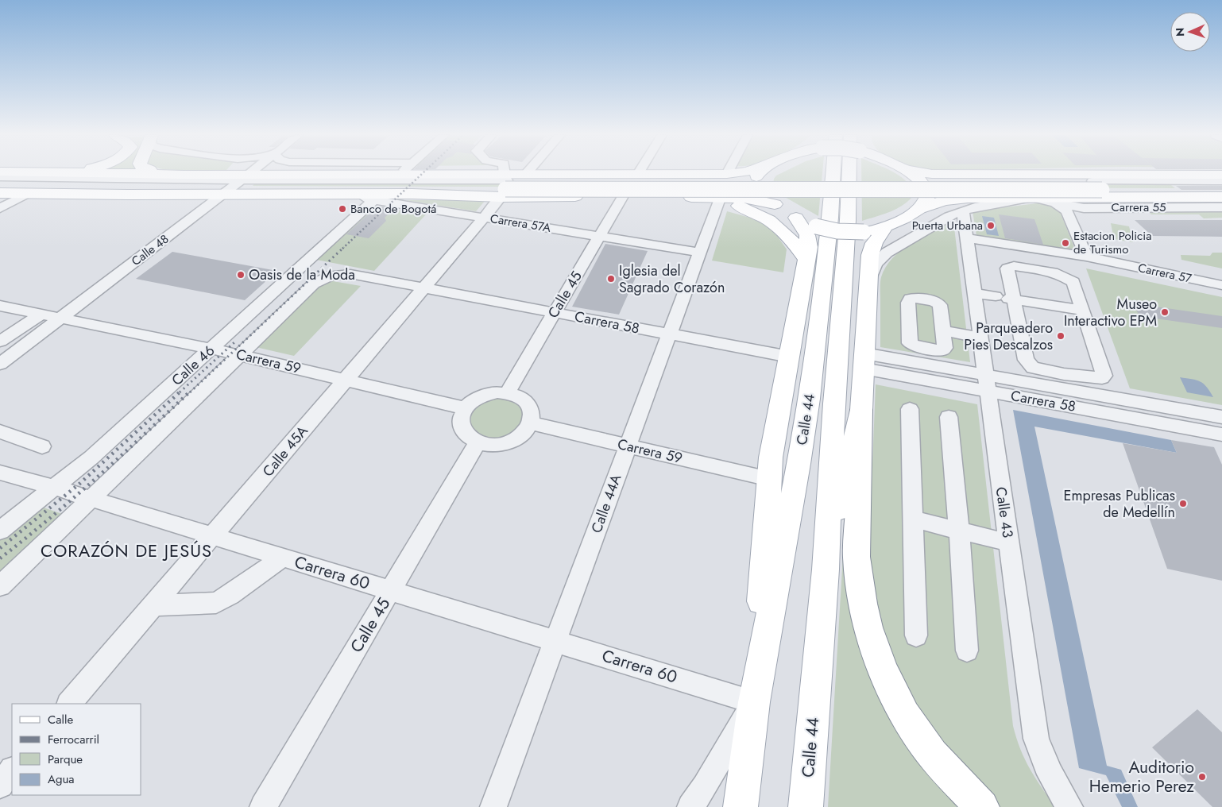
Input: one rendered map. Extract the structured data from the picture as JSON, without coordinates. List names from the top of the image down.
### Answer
{
  "streets": {
    "main road": ["Calle 44"],
    "street": [
      "Carrera 55",
      "Carrera 57A",
      "Calle 48",
      "Carrera 57",
      "Calle 45",
      "Carrera 58",
      "Carrera 59",
      "Calle 46",
      "Calle 45A",
      "Calle 44A",
      "Calle 43",
      "Carrera 60"
    ]
  },
  "crossings": [
    ["Carrera 57A", "Calle 45"],
    ["Carrera 57A", "Calle 46"],
    ["Carrera 57A", "Calle 45A"],
    ["Carrera 57A", "Calle 44A"],
    ["Calle 48", "Carrera 59"],
    ["Carrera 57", "Calle 43"],
    ["Calle 45", "Carrera 58"],
    ["Calle 45", "Carrera 59"],
    ["Calle 45", "Carrera 60"],
    ["Carrera 58", "Calle 46"],
    ["Carrera 58", "Calle 44"],
    ["Carrera 58", "Calle 45A"],
    ["Carrera 58", "Calle 44A"],
    ["Carrera 58", "Calle 43"],
    ["Carrera 59", "Calle 46"],
    ["Carrera 59", "Calle 44"],
    ["Carrera 59", "Calle 45A"],
    ["Carrera 59", "Calle 44A"],
    ["Calle 46", "Carrera 60"],
    ["Calle 44", "Calle 43"],
    ["Calle 44", "Carrera 60"],
    ["Calle 45A", "Carrera 60"],
    ["Calle 44A", "Carrera 60"]
  ],
  "districts": ["CORAZÓN DE JESÚS"],
  "places": [
    "Banco de Bogotá",
    "Puerta Urbana",
    "Estacion Policia de Turismo",
    "Oasis de la Moda",
    "Iglesia del Sagrado Corazón",
    "Museo Interactivo EPM",
    "Parqueadero Pies Descalzos",
    "Empresas Publicas de Medellín",
    "Auditorio Hemerio Perez"
  ],
  "legend": [
    "Calle",
    "Ferrocarril",
    "Parque",
    "Agua"
  ],
  "north": "left"
}
